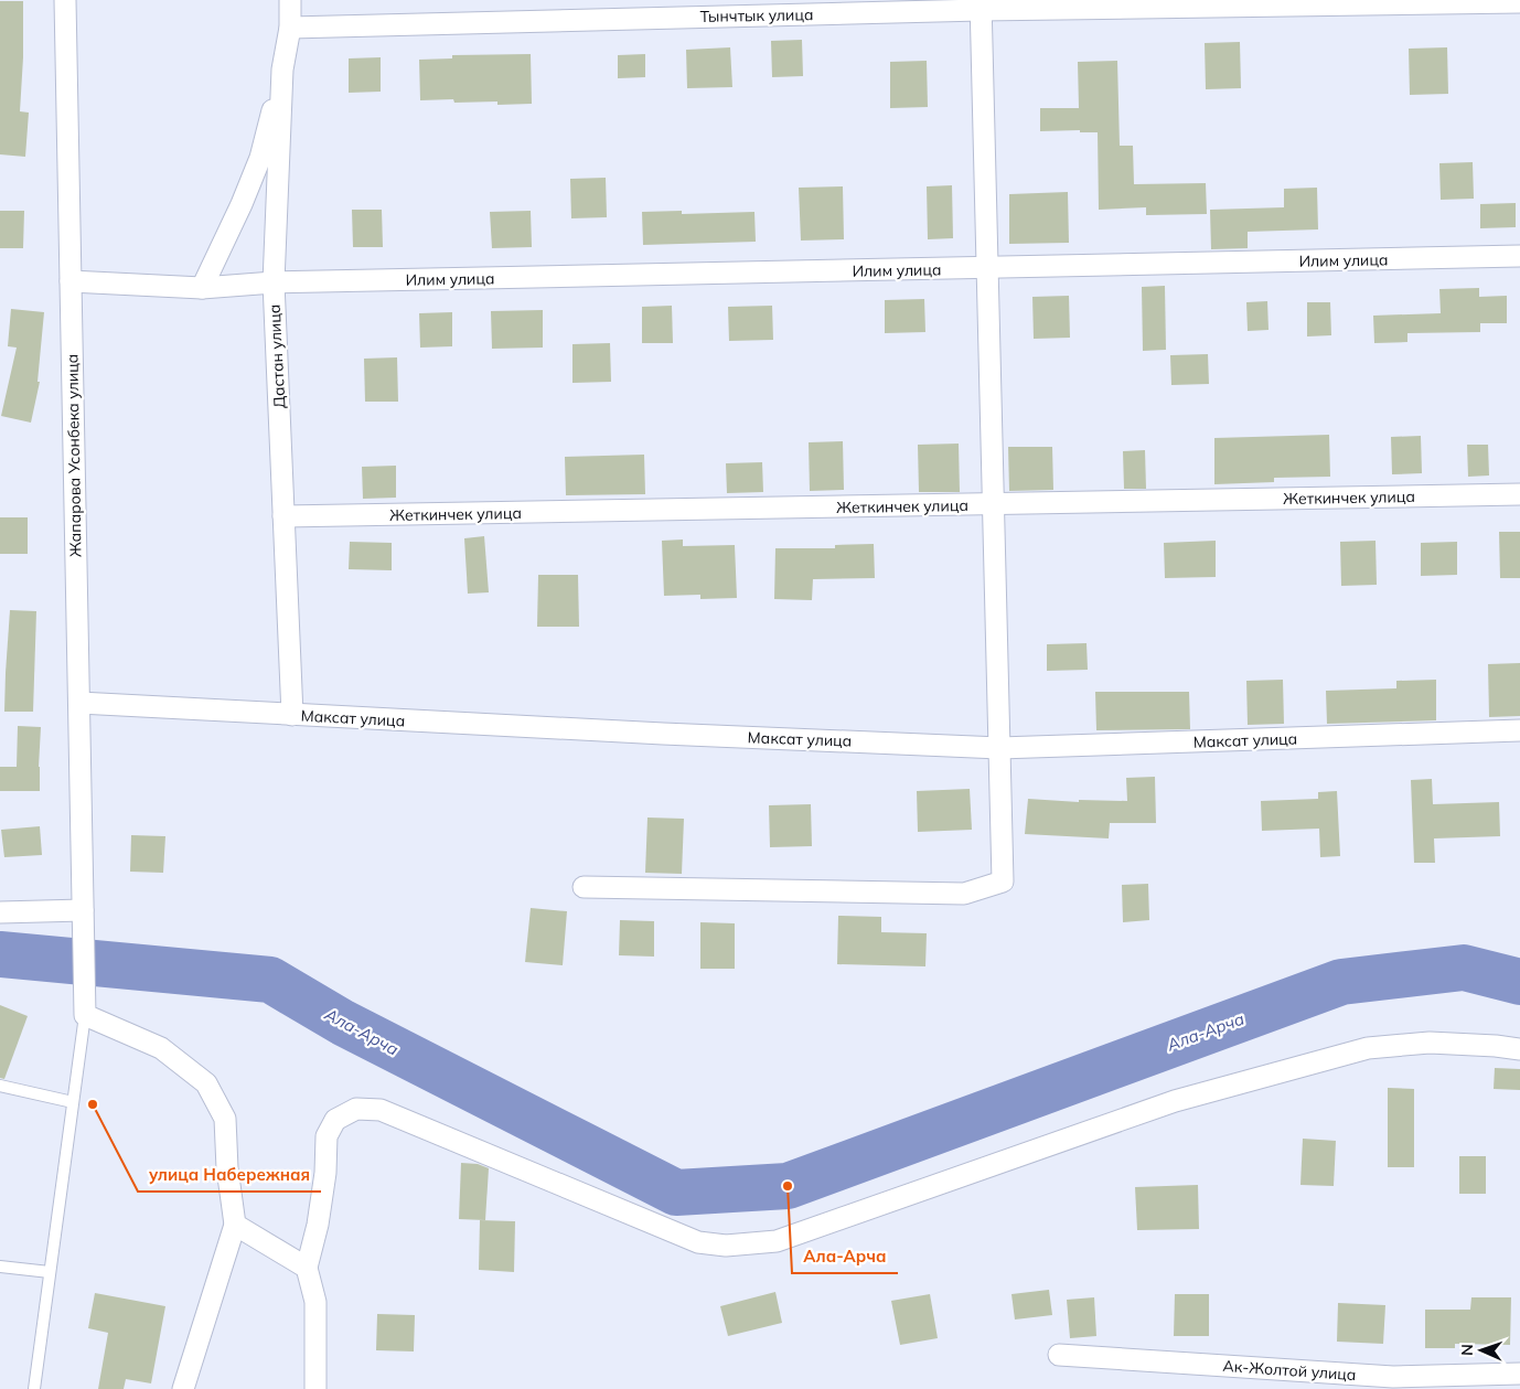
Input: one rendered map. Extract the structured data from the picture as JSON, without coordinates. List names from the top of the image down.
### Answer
{
  "streets": {
    "street": [
      "Тынчтык улица",
      "Илим улица",
      "Дастан улица",
      "Жапарова Усонбека улица",
      "Жеткинчек улица",
      "Максат улица",
      "Ак-Жолтой улица"
    ]
  },
  "crossings": [
    ["Тынчтык улица", "Дастан улица"],
    ["Илим улица", "Дастан улица"],
    ["Илим улица", "Жапарова Усонбека улица"],
    ["Дастан улица", "Жеткинчек улица"],
    ["Дастан улица", "Максат улица"],
    ["Жапарова Усонбека улица", "Максат улица"]
  ],
  "water": ["Ала-Арча"],
  "places": ["улица Набережная", "Ала-Арча"],
  "north": "left"
}
